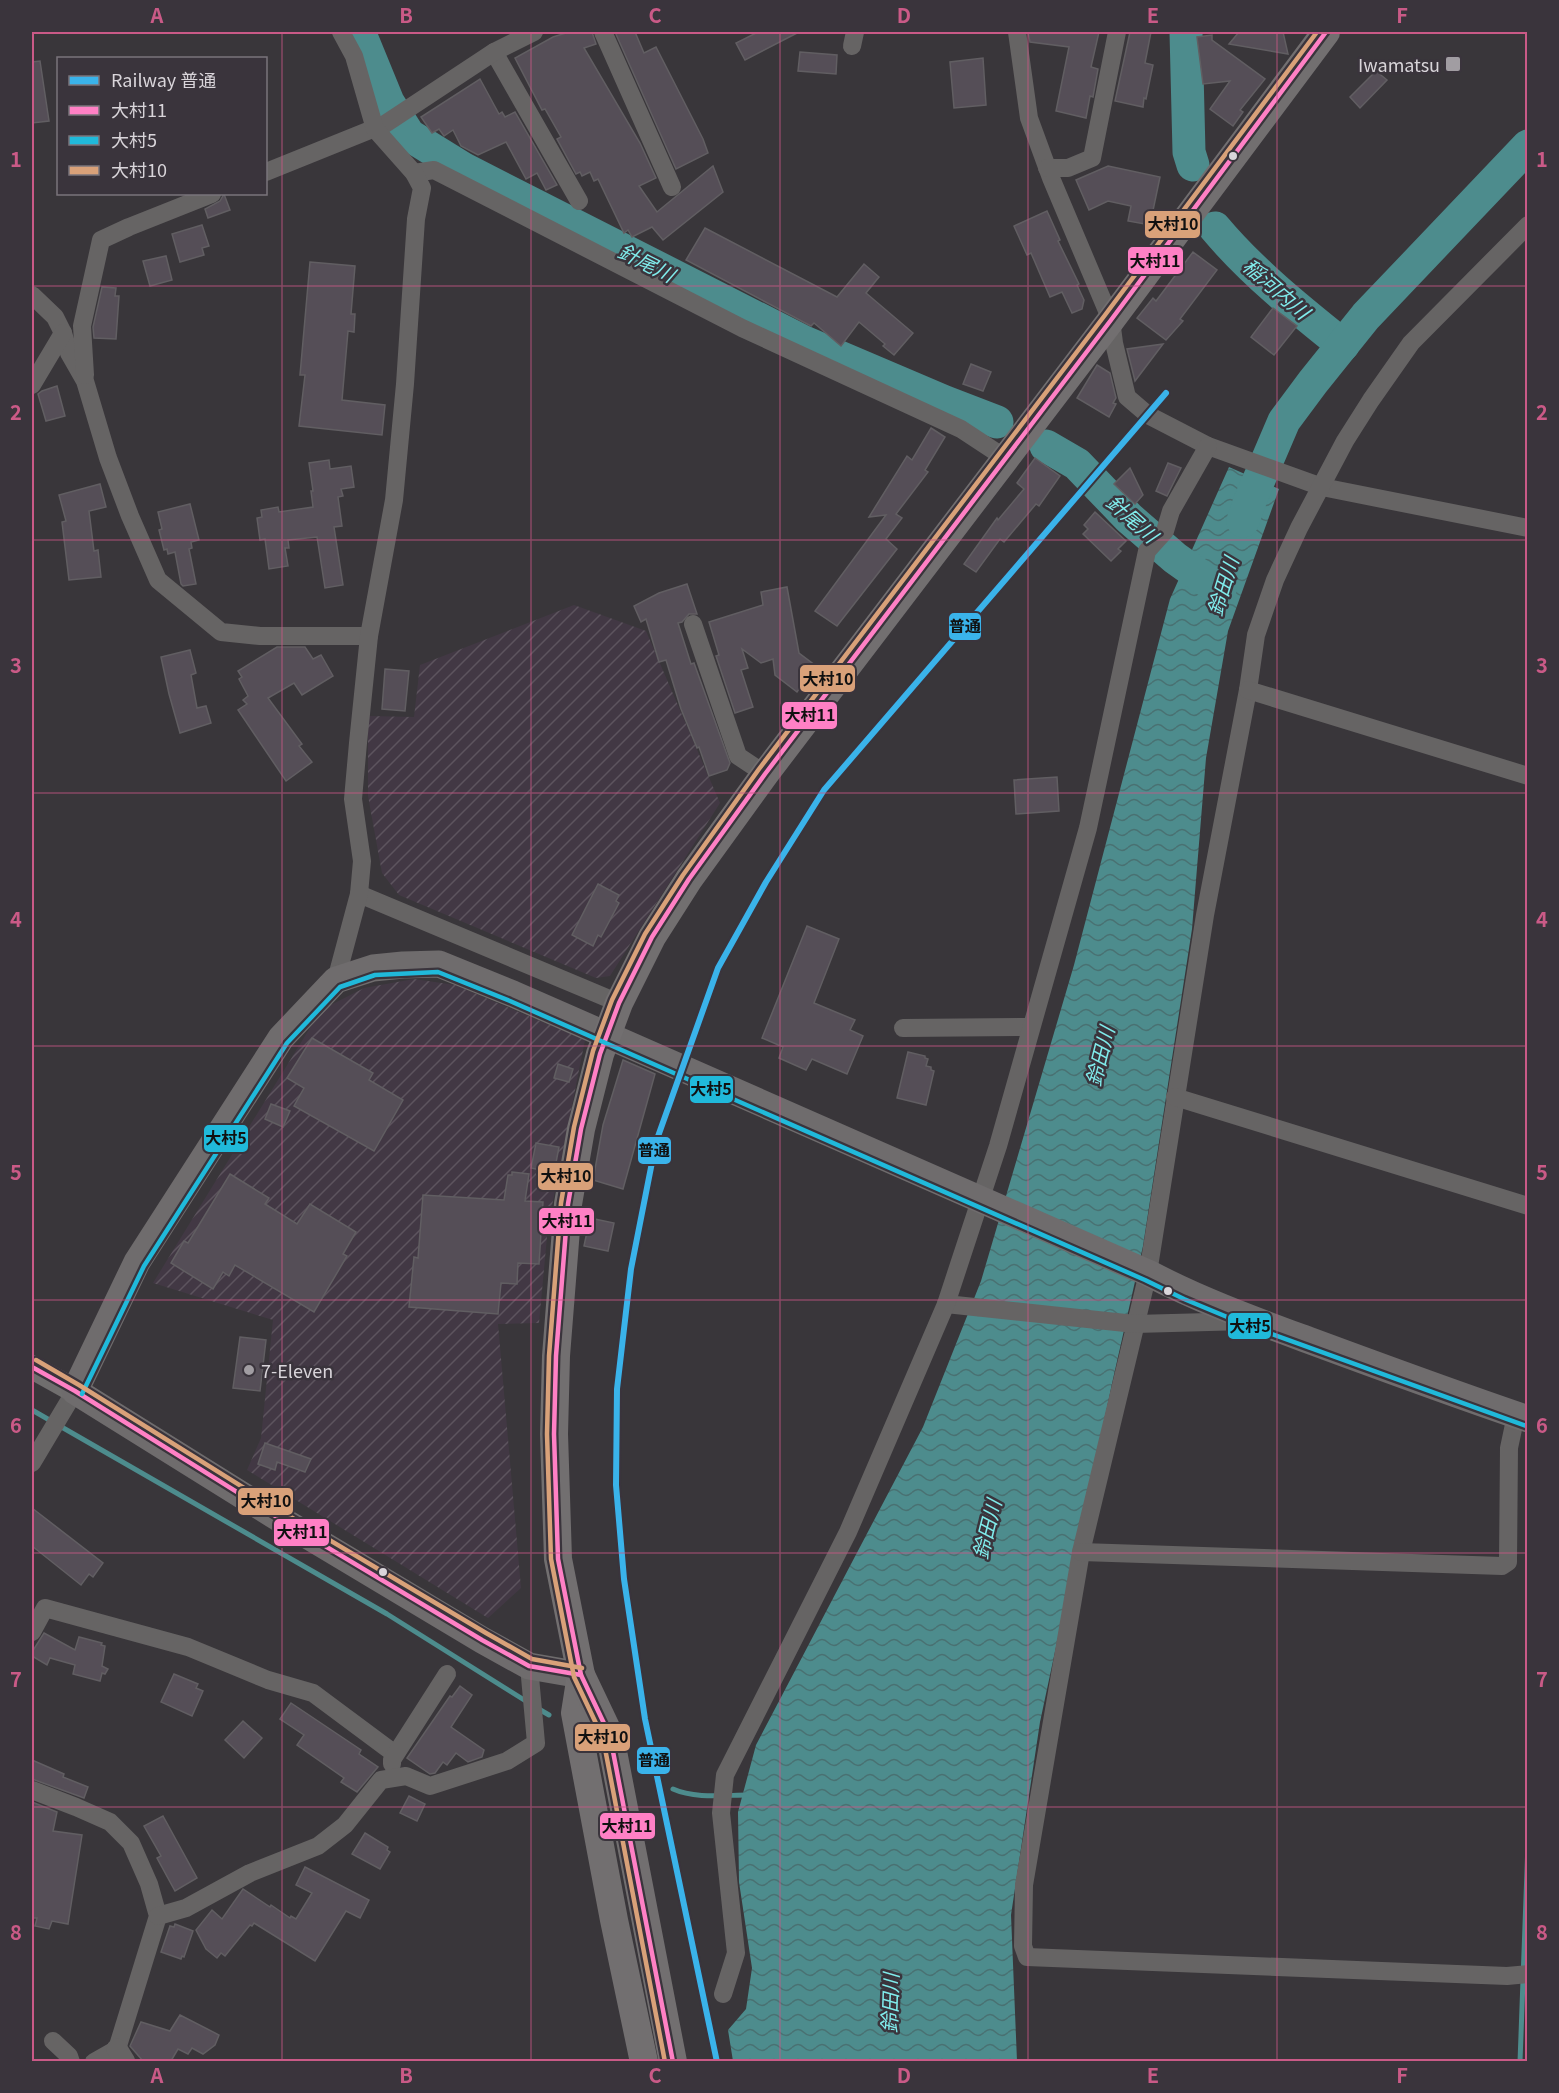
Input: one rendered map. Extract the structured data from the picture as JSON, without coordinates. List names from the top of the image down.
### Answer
{
  "water": ["針尾川", "稲河内川", "鈴田川"],
  "places": {
    "transit": ["Iwamatsu"],
    "other": ["7-Eleven"]
  },
  "lines": [
    "transit line 大村11",
    "transit line 大村10",
    "rail line 普通",
    "transit line 大村5"
  ],
  "legend": [
    "Railway 普通",
    "大村11",
    "大村5",
    "大村10"
  ],
  "grid": {
    "columns": [
      "A",
      "B",
      "C",
      "D",
      "E",
      "F"
    ],
    "rows": [
      "1",
      "2",
      "3",
      "4",
      "5",
      "6",
      "7",
      "8"
    ]
  }
}
